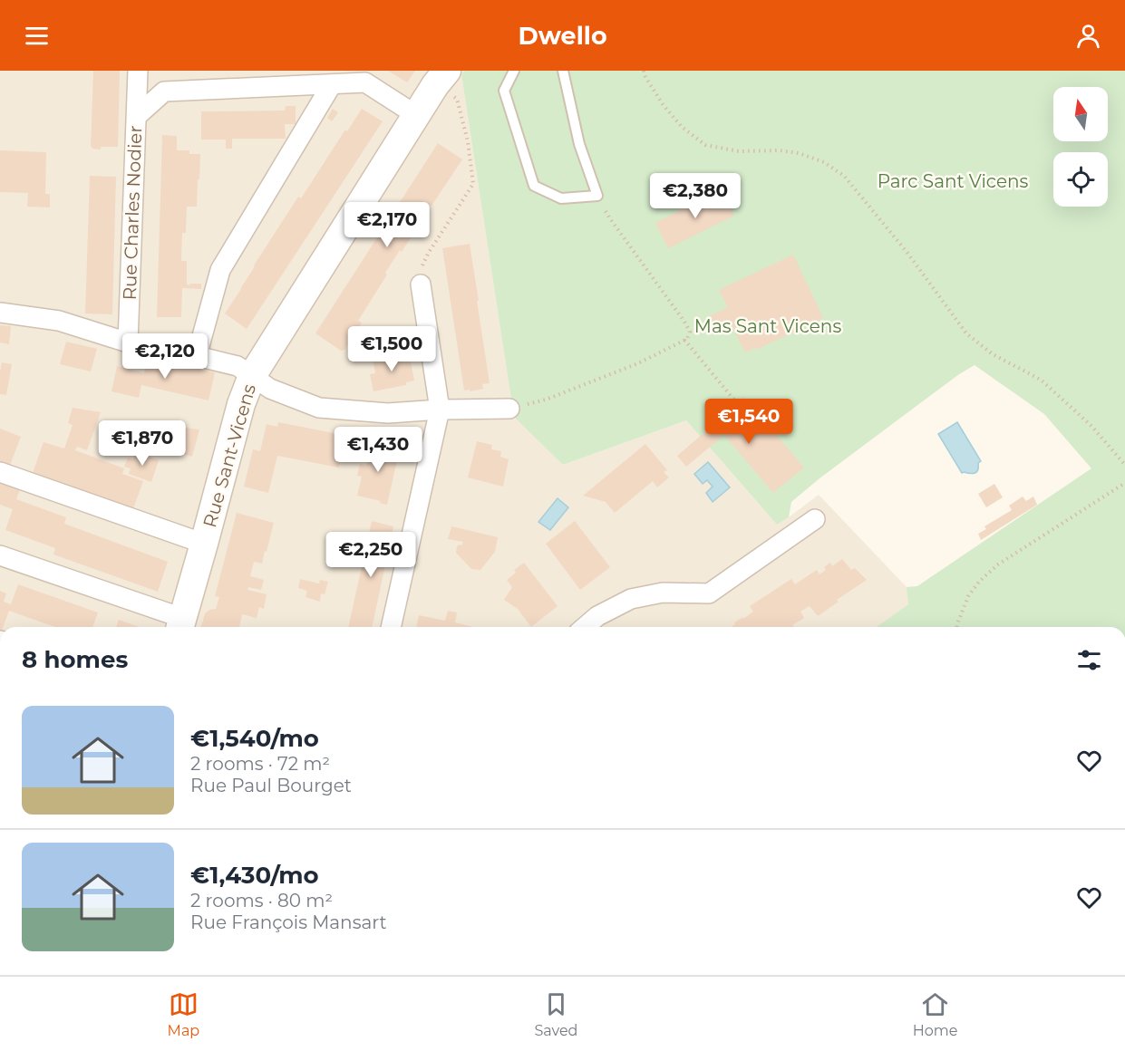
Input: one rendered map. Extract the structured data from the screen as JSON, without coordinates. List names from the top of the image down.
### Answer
{
  "streets": {
    "main road": ["Rue Sant-Vicens"],
    "street": ["Rue Charles Nodier"]
  },
  "crossings": [
    ["Rue Charles Nodier", "Rue Sant-Vicens"]
  ],
  "parks": ["Parc Sant Vicens", "Mas Sant Vicens"],
  "north": "top",
  "page": {
    "header": "Dwello",
    "price": [
      "€2,380",
      "€2,170",
      "€1,500",
      "€2,120",
      "€1,540",
      "€1,870",
      "€1,430",
      "€2,250"
    ],
    "heading": "8 homes",
    "list": [
      {
        "name": "€1,540/mo",
        "note": "2 rooms · 72 m² · Rue Paul Bourget"
      },
      {
        "name": "€1,430/mo",
        "note": "2 rooms · 80 m² · Rue François Mansart"
      }
    ],
    "tabs": ["Map", "Saved", "Home"]
  }
}
